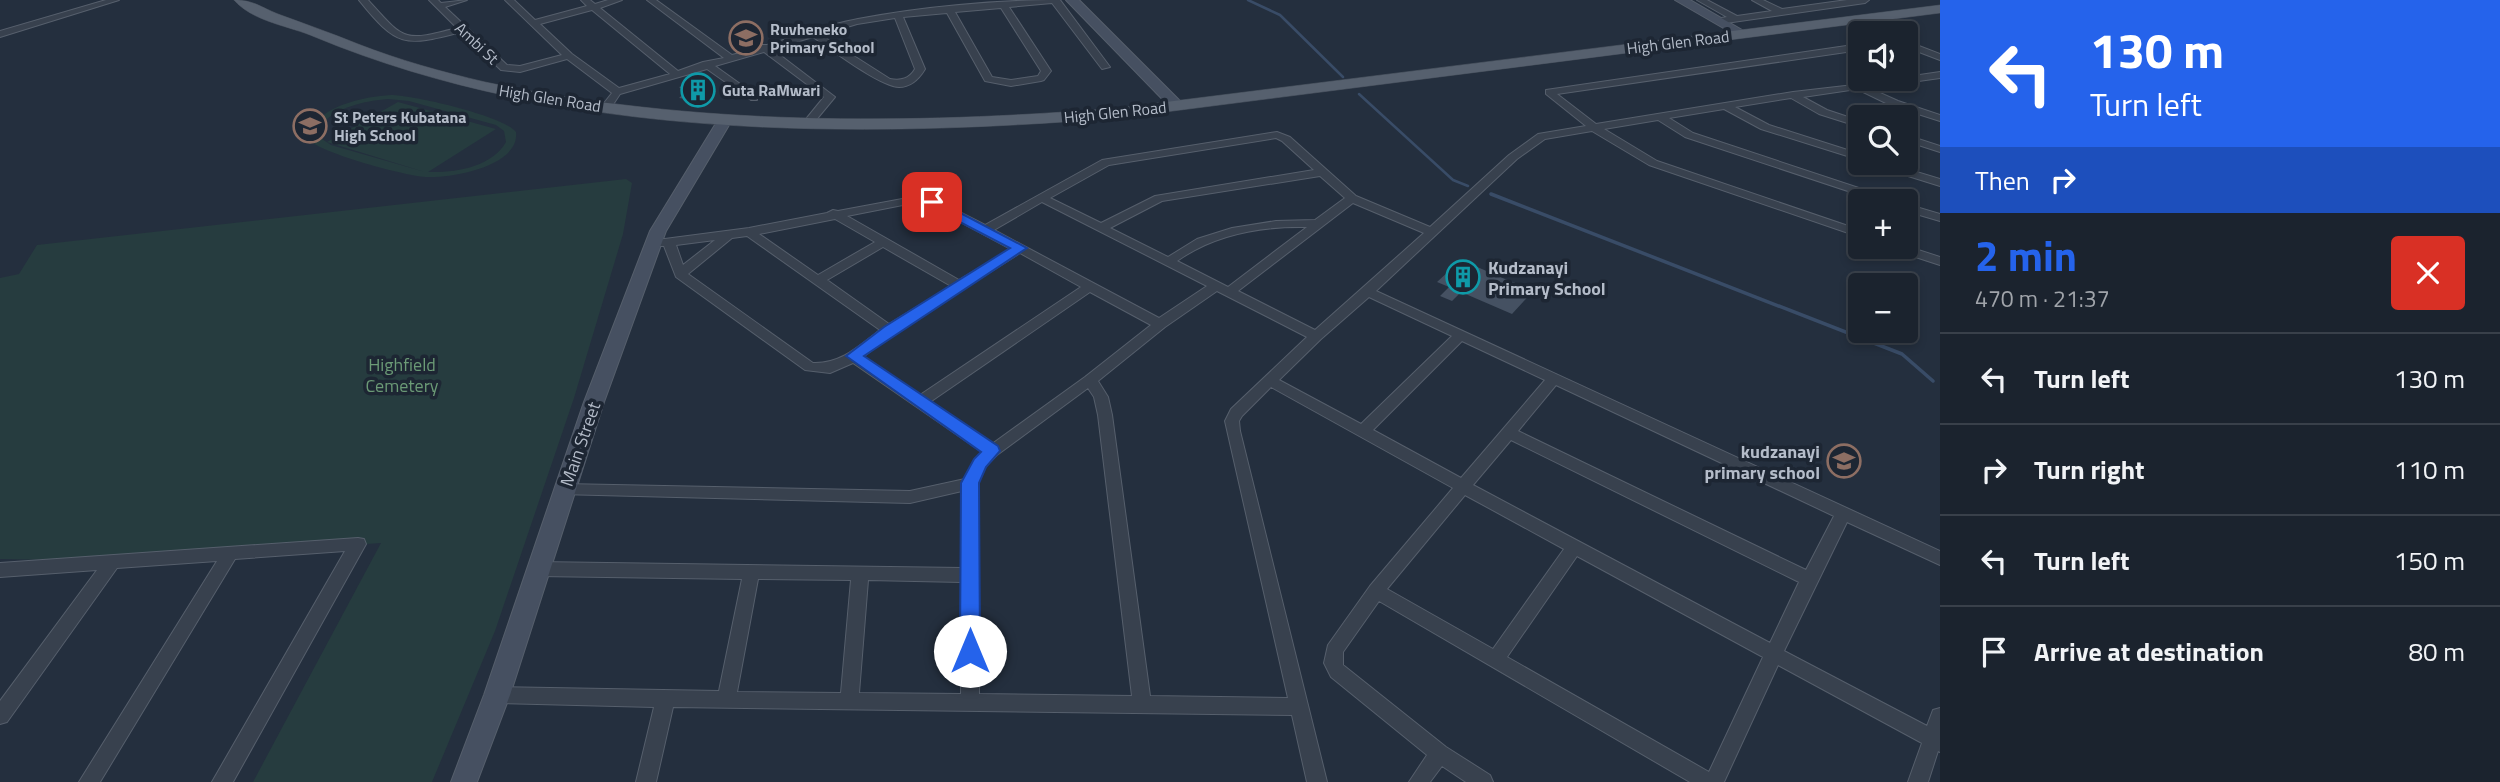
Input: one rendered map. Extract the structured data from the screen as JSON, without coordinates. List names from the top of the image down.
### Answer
{
  "streets": {
    "main road": ["High Glen Road"],
    "street": ["Ambi St", "Main Street"]
  },
  "crossings": [
    ["High Glen Road", "Main Street"]
  ],
  "parks": ["Highfield Cemetery"],
  "places": {
    "school or university": ["Ruvheneko Primary School", "St Peters Kubatana High School", "kudzanayi primary school"],
    "building": ["Guta RaMwari", "Kudzanayi Primary School"]
  },
  "page": {
    "turn": ["130 m", "Turn left"],
    "map_buttons": ["+", "−"],
    "then": "Then",
    "heading": ["2 min", "470 m · 21:37"],
    "list": [
      {
        "name": "Turn left",
        "value": "130 m"
      },
      {
        "name": "Turn right",
        "value": "110 m"
      },
      {
        "name": "Turn left",
        "value": "150 m"
      },
      {
        "name": "Arrive at destination",
        "value": "80 m"
      }
    ]
  }
}
